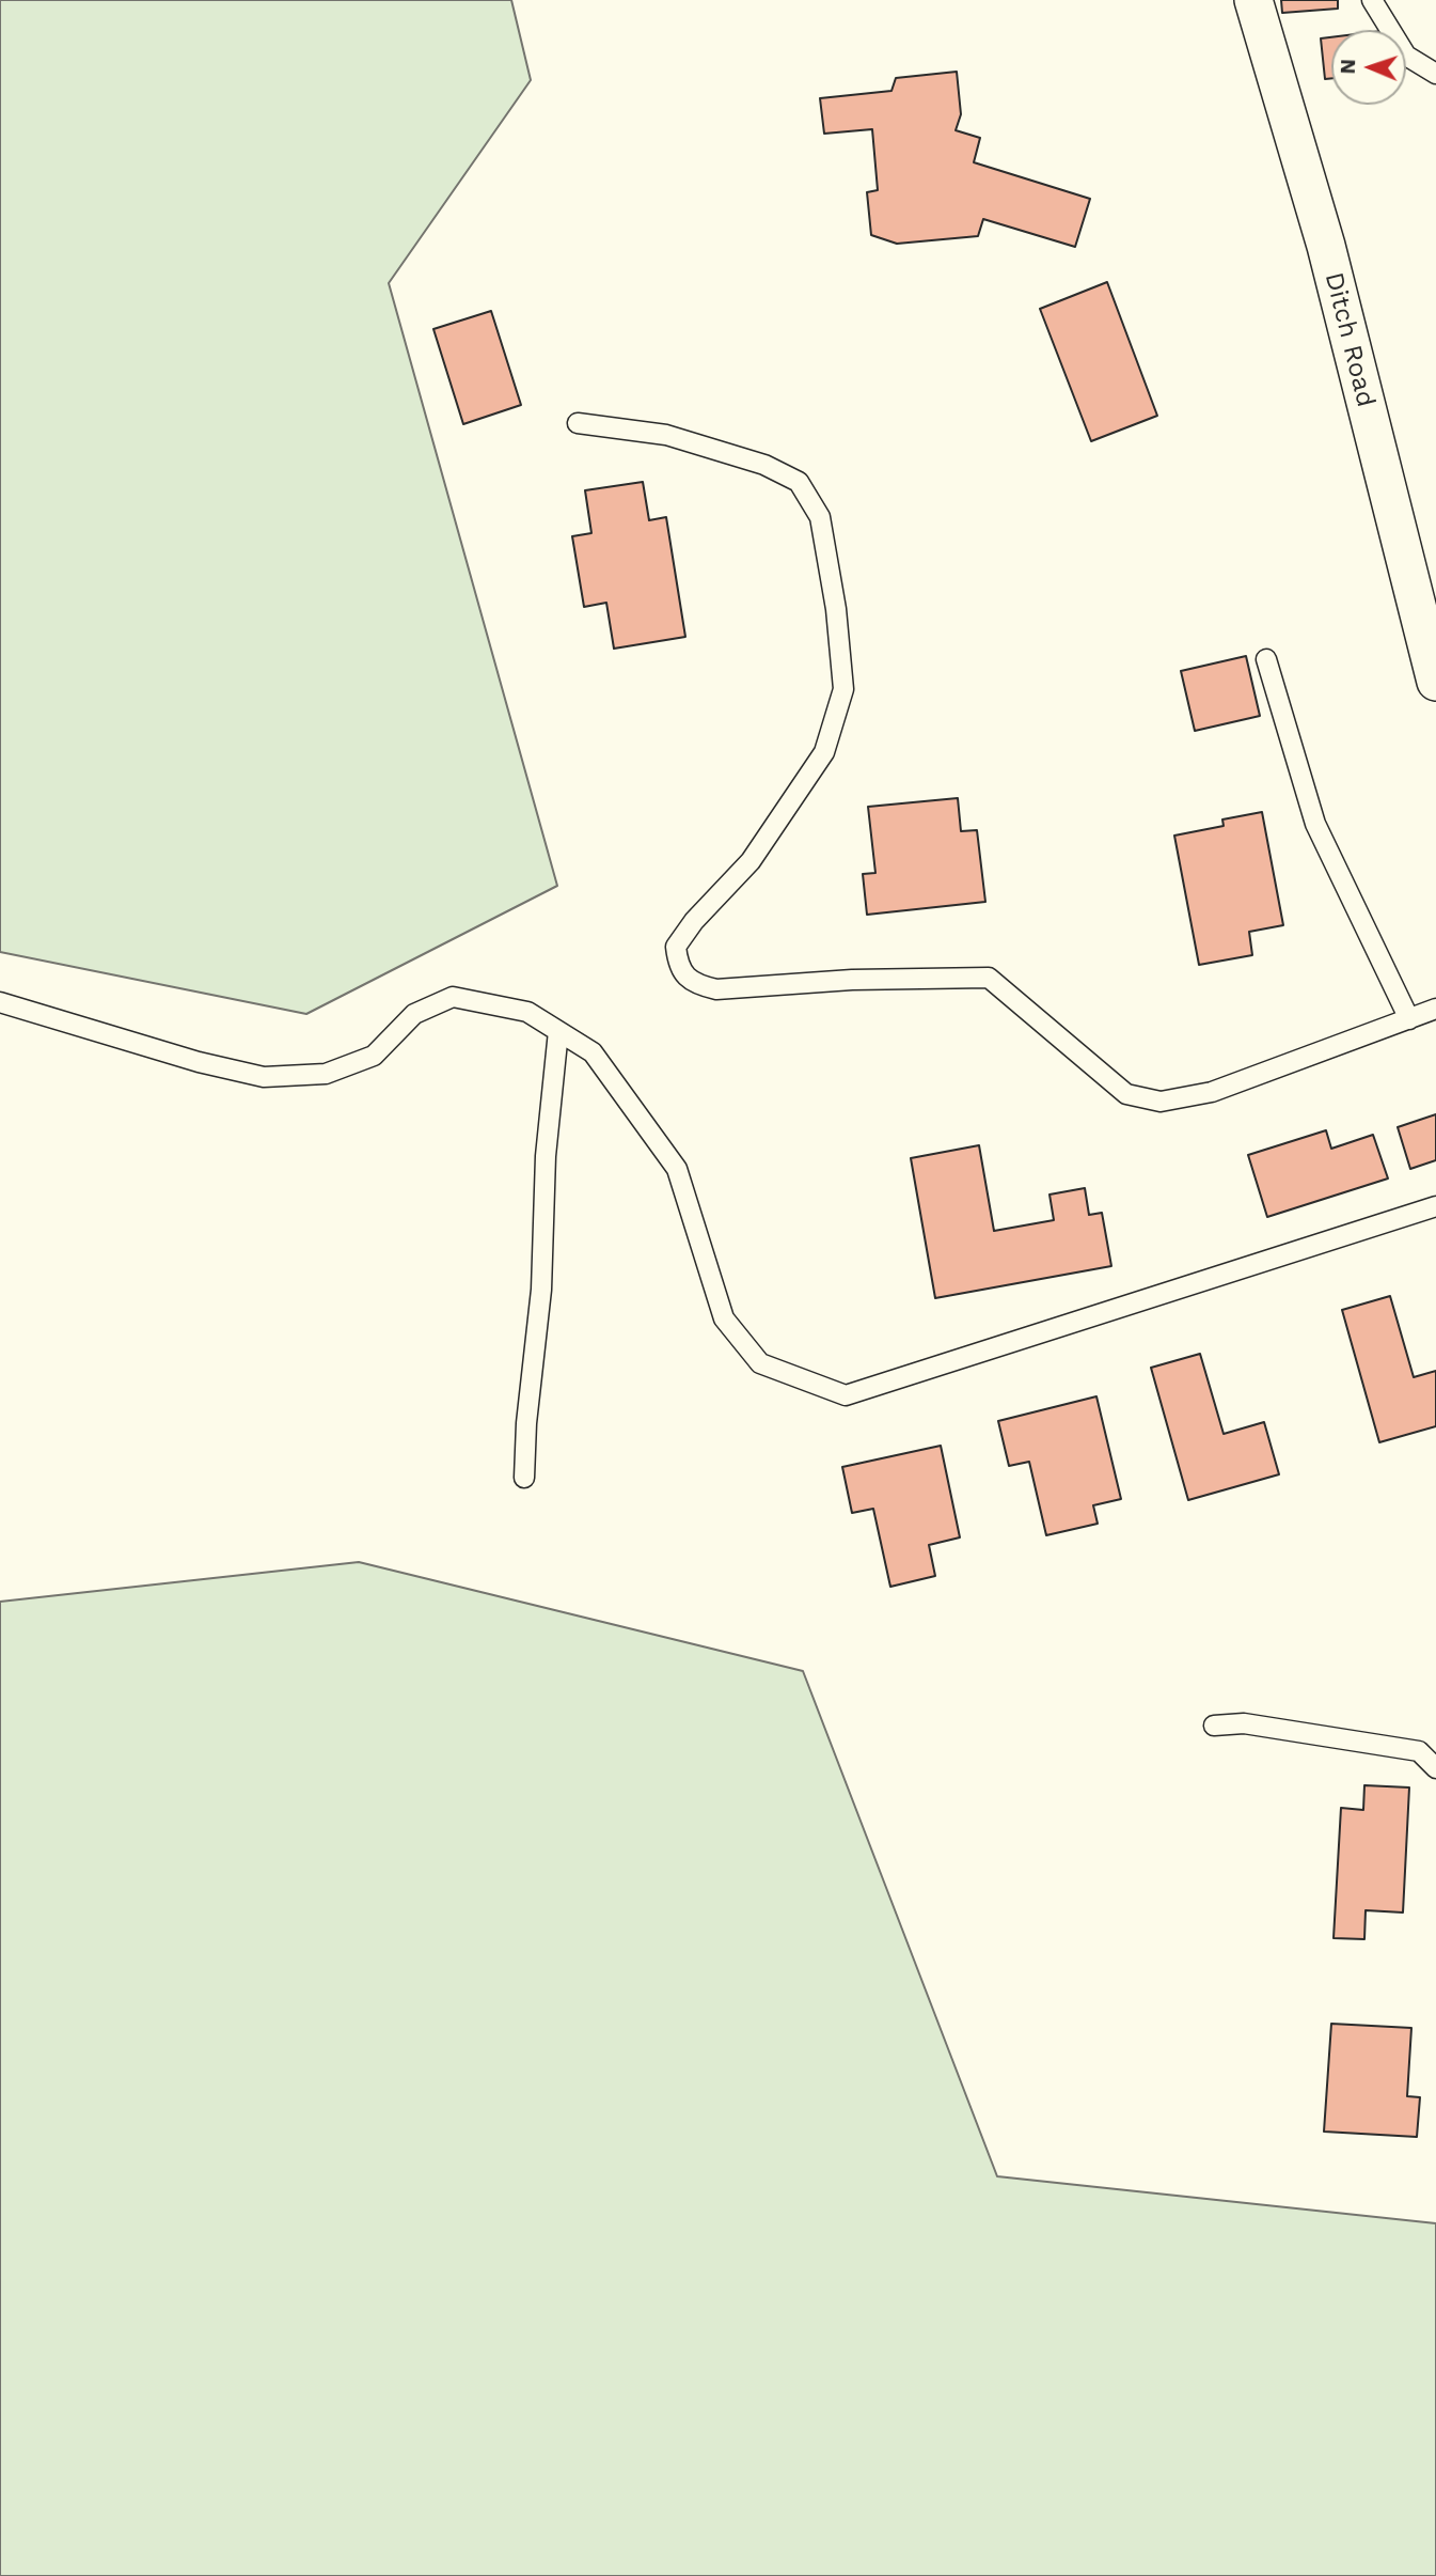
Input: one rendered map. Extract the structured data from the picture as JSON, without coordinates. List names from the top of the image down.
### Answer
{
  "streets": {
    "street": ["Ditch Road"]
  },
  "north": "left"
}
